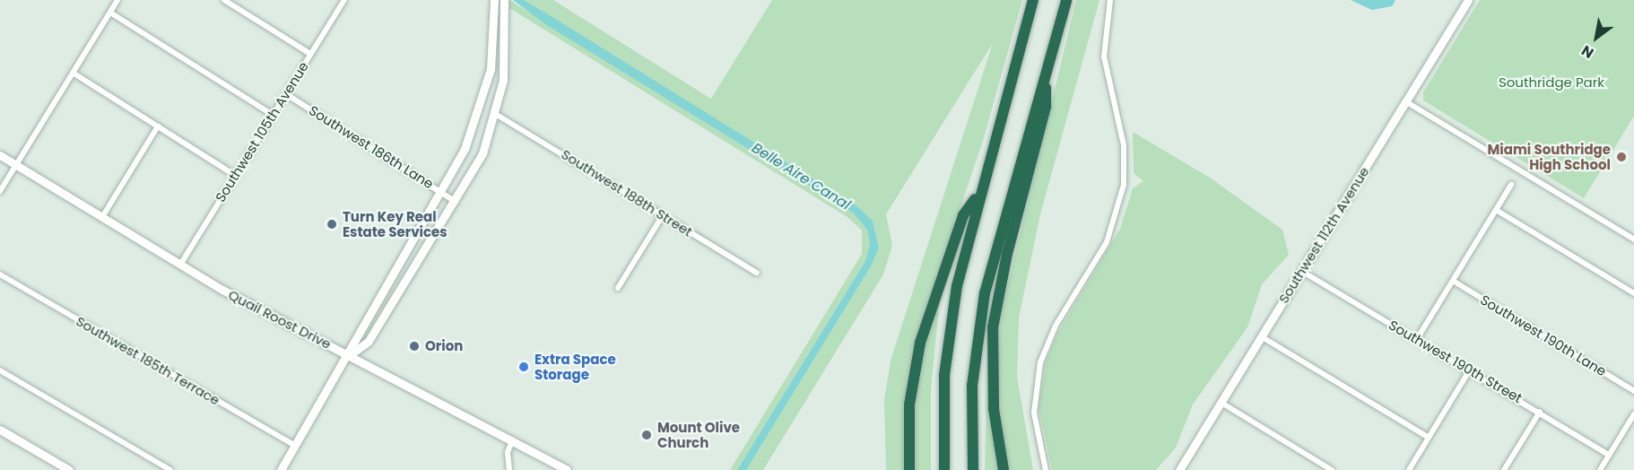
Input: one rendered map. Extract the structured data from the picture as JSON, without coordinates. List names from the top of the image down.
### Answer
{
  "streets": {
    "street": [
      "Southwest 105th Avenue",
      "Southwest 186th Lane",
      "Southwest 188th Street",
      "Southwest 112th Avenue",
      "Quail Roost Drive",
      "Southwest 190th Lane",
      "Southwest 185th Terrace",
      "Southwest 190th Street"
    ]
  },
  "crossings": [
    ["Southwest 105th Avenue", "Southwest 186th Lane"],
    ["Southwest 105th Avenue", "Quail Roost Drive"],
    ["Southwest 112th Avenue", "Southwest 190th Street"]
  ],
  "water": ["Belle Aire Canal"],
  "parks": ["Southridge Park"],
  "places": [
    "Miami Southridge High School",
    "Turn Key Real Estate Services",
    "Orion",
    "Extra Space Storage",
    "Mount Olive Church"
  ],
  "north": "bottom left"
}
